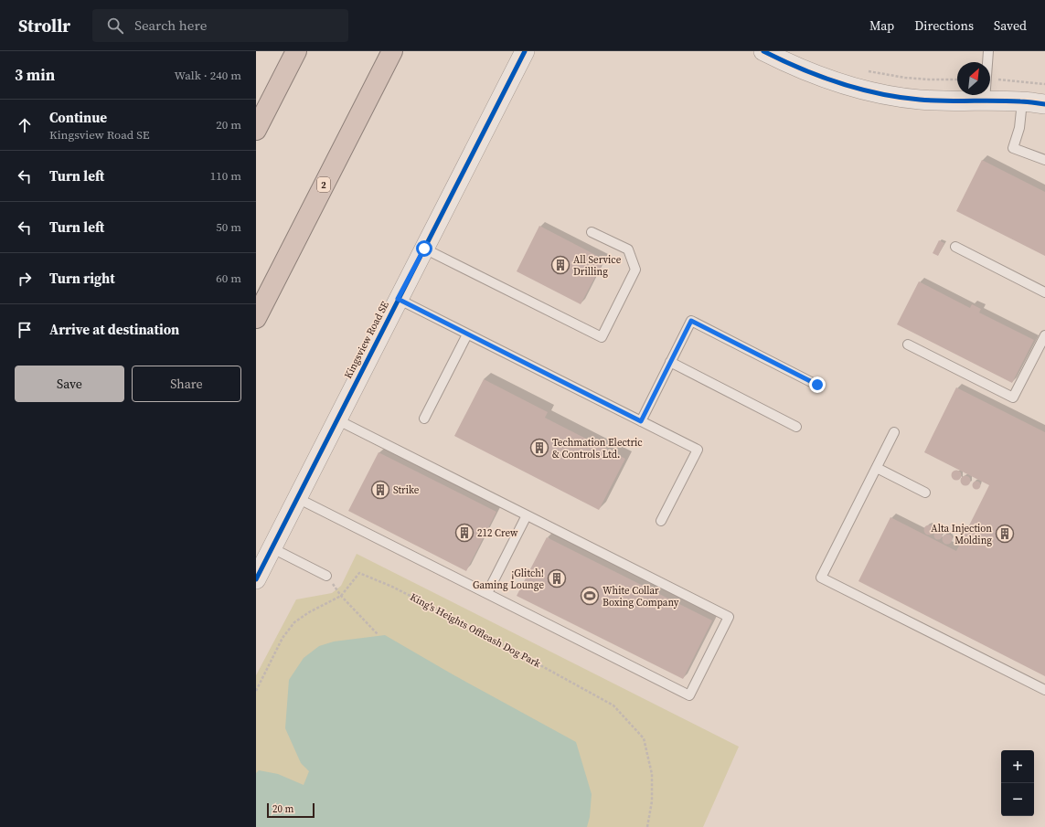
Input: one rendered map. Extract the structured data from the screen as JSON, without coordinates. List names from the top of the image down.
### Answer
{
  "streets": {
    "highway": ["2"],
    "street": ["Kingsview Road SE"],
    "path": ["King's Heights Offleash Dog Park"]
  },
  "places": {
    "building": [
      "All Service Drilling",
      "Techmation Electric & Controls Ltd.",
      "Strike",
      "212 Crew",
      "Alta Injection Molding",
      "¡Glitch! Gaming Lounge"
    ],
    "sports": ["White Collar Boxing Company"]
  },
  "scale_bar": "20 m",
  "north": "top right",
  "page": {
    "header": "Strollr",
    "search": "Search here",
    "nav": ["Map", "Directions", "Saved"],
    "heading": ["3 min", "Walk · 240 m"],
    "list": [
      ["Continue", "Kingsview Road SE", "20 m"],
      ["Turn left", "110 m"],
      ["Turn left", "50 m"],
      ["Turn right", "60 m"],
      "Arrive at destination"
    ],
    "buttons": ["Save", "Share"],
    "map_buttons": ["+", "−"],
    "scale": "20 m"
  }
}
